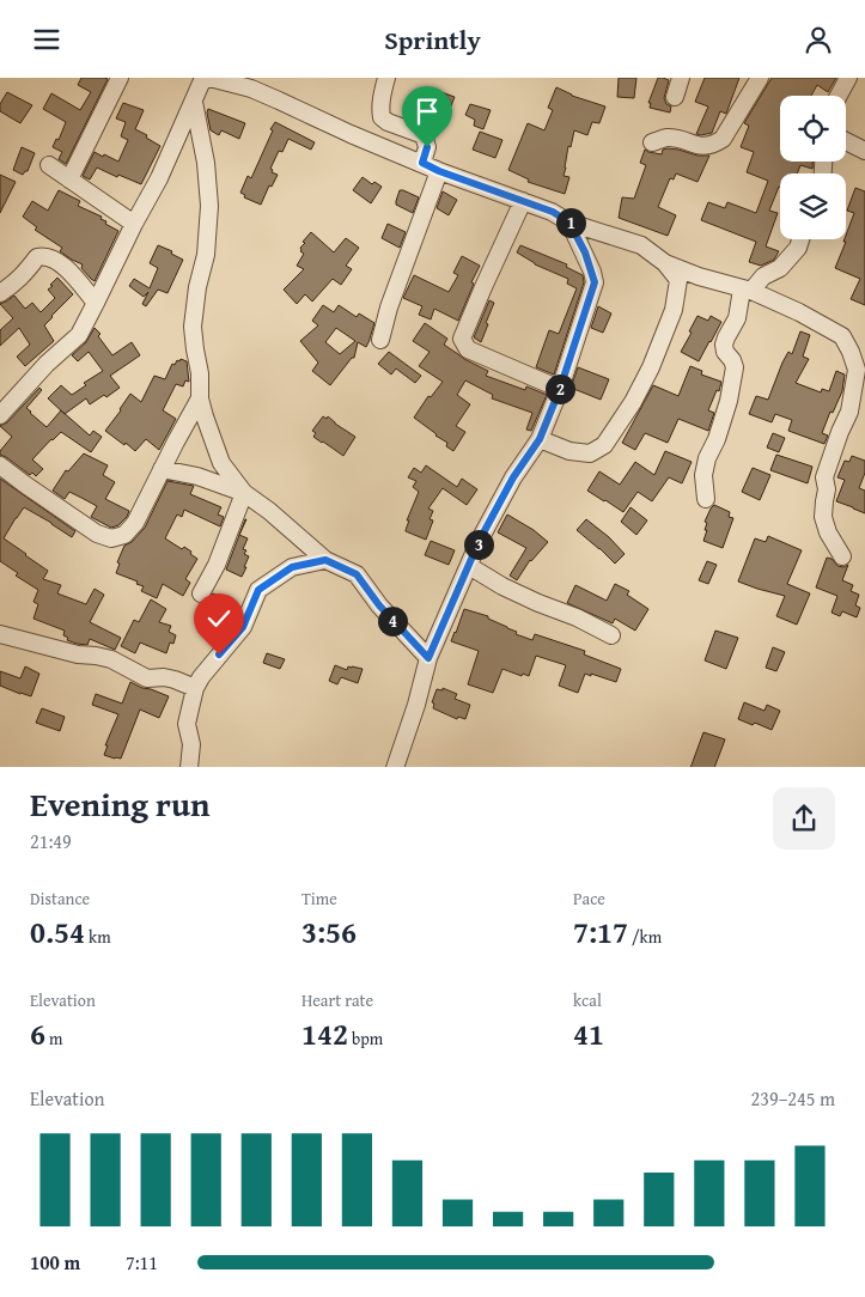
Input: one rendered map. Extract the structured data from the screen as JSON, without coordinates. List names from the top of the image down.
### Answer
{
  "page": {
    "header": "Sprintly",
    "pins": [
      "1",
      "2",
      "3",
      "4"
    ],
    "heading": ["Evening run", "21:49"],
    "stats": [
      ["Distance", "0.54 km"],
      ["Time", "3:56"],
      ["Pace", "7:17 /km"],
      ["Elevation", "6 m"],
      ["Heart rate", "142 bpm"],
      ["kcal", "41"]
    ],
    "chart": ["Elevation", "239–245 m"],
    "list": [
      {
        "name": "100 m",
        "note": "7:11"
      }
    ]
  }
}
